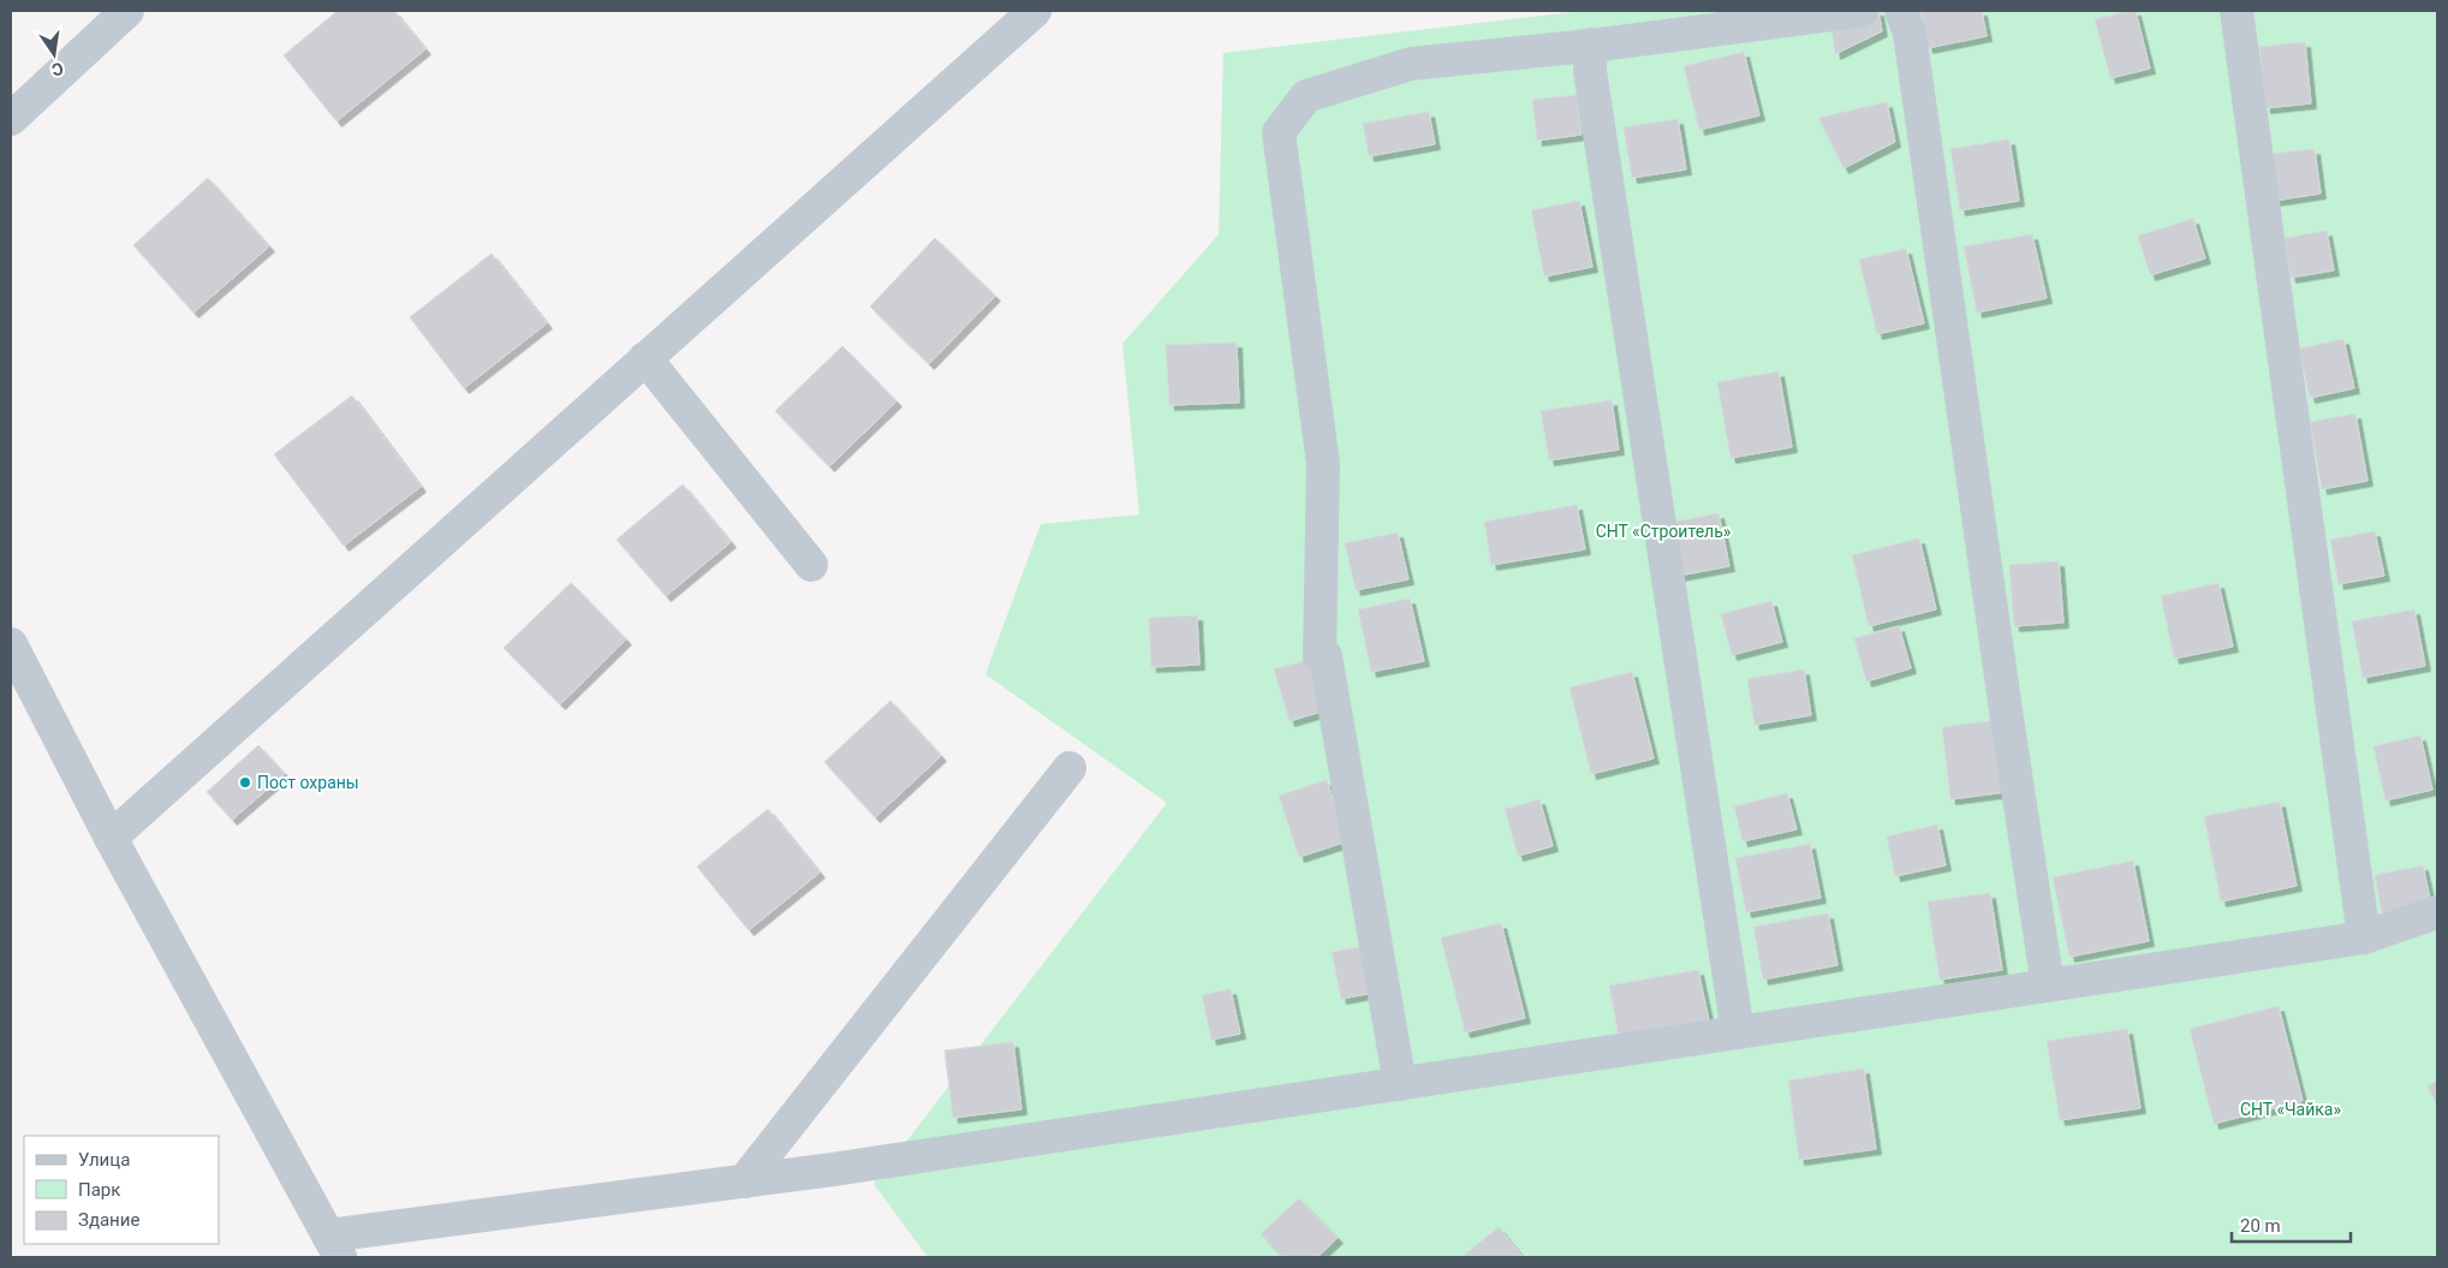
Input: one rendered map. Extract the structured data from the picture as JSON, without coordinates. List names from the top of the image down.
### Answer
{
  "parks": ["СНТ «Строитель»", "СНТ «Чайка»"],
  "places": ["Пост охраны"],
  "legend": ["Улица", "Парк", "Здание"],
  "scale_bar": "20 m",
  "north": "bottom"
}
